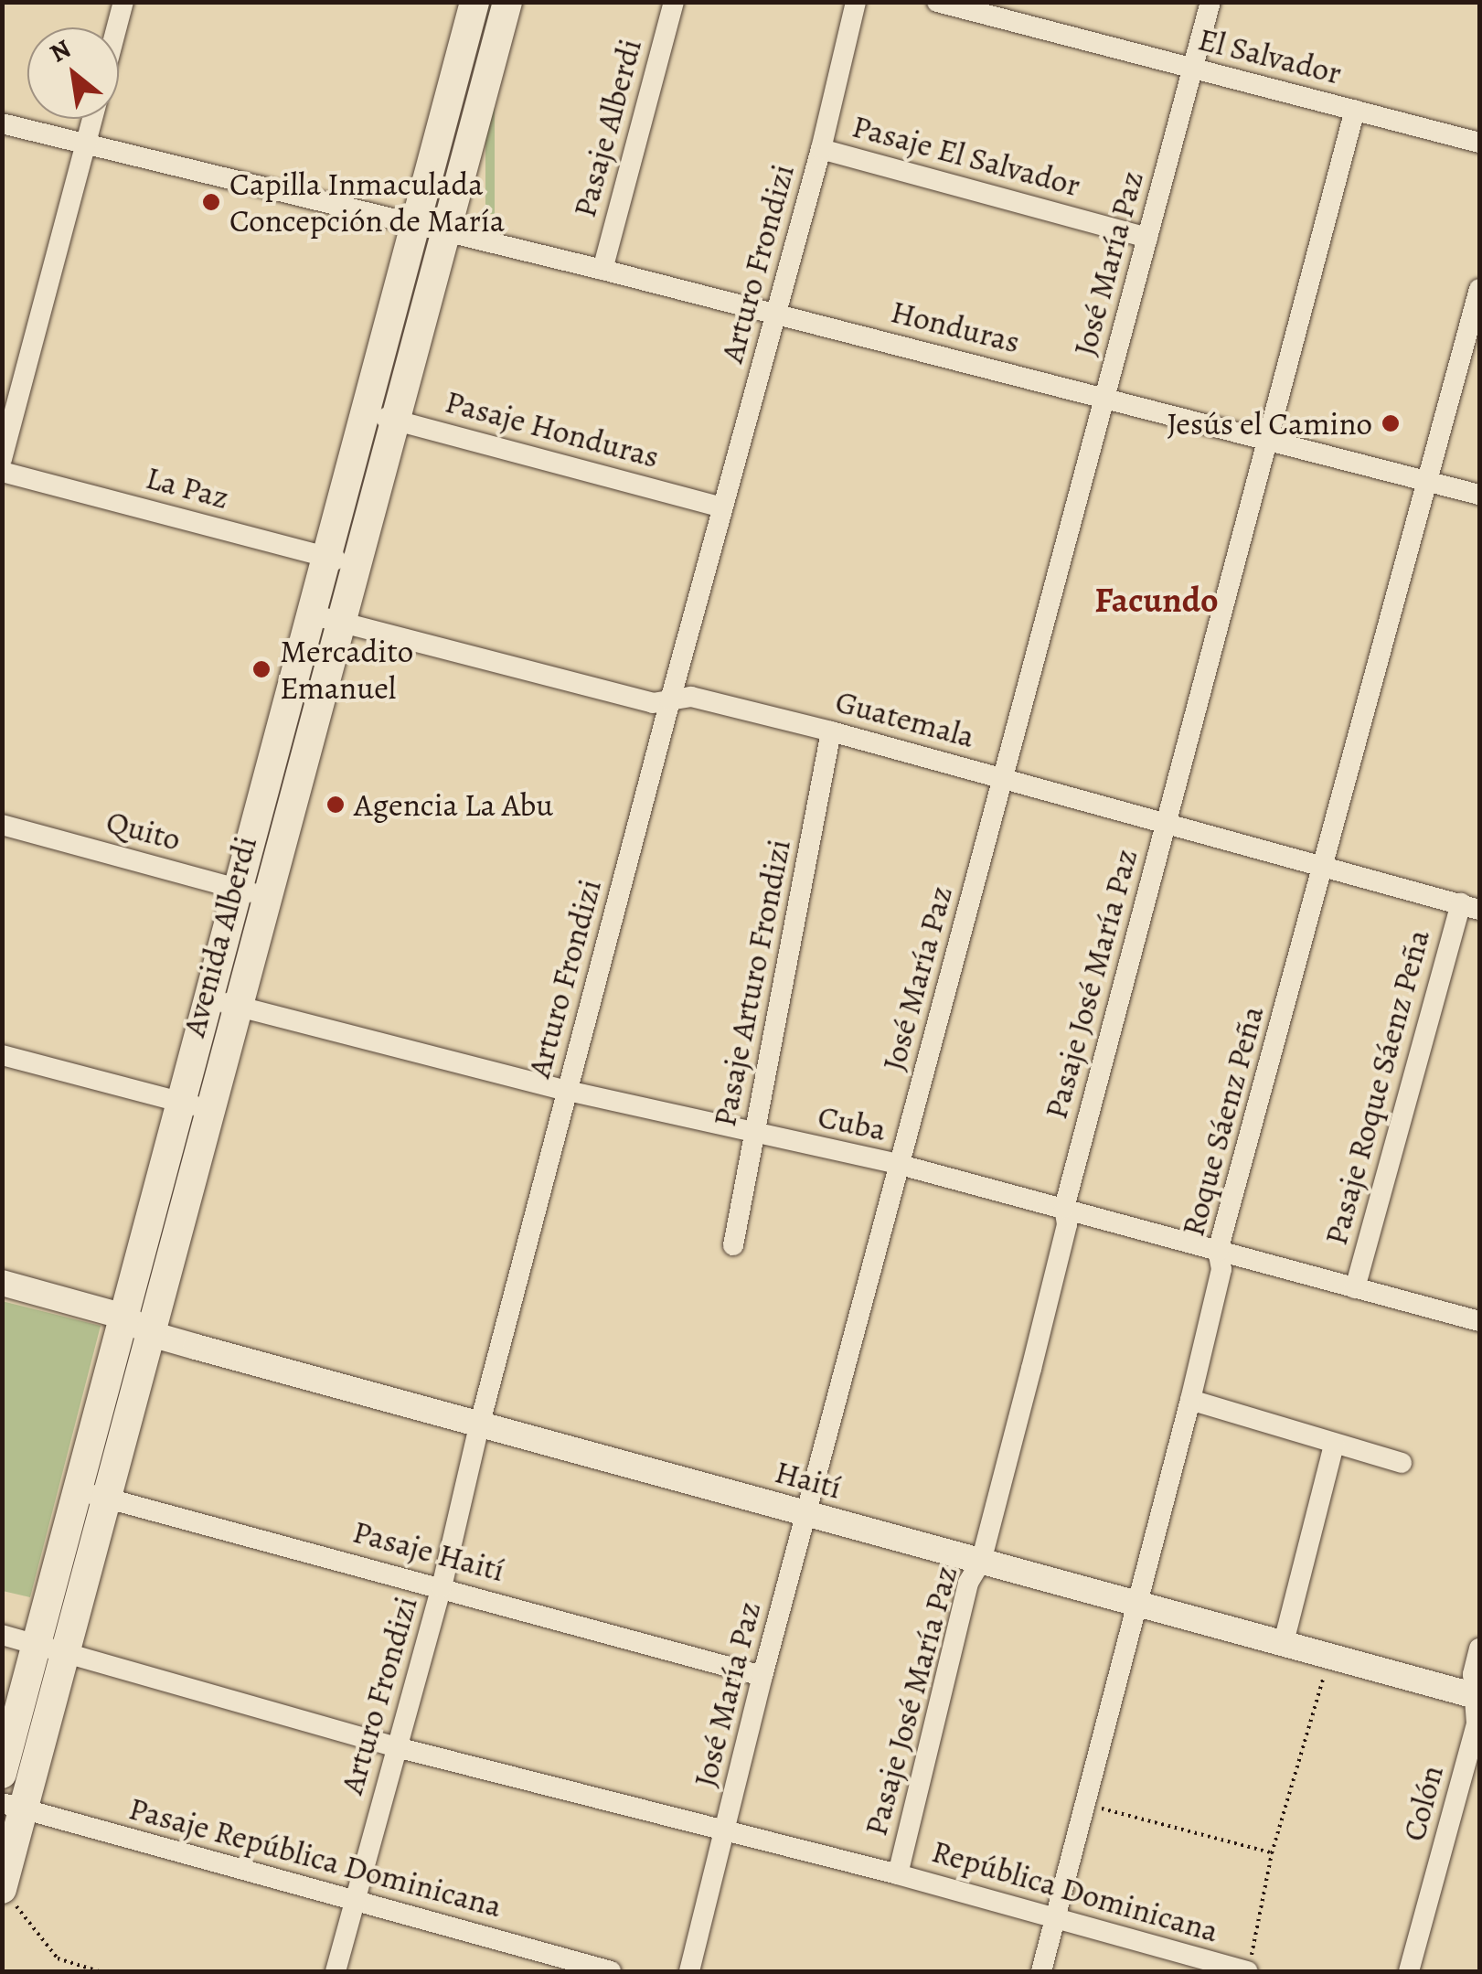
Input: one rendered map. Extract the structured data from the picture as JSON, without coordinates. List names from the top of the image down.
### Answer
{
  "streets": {
    "main road": ["Avenida Alberdi"],
    "street": [
      "El Salvador",
      "Pasaje Alberdi",
      "Pasaje El Salvador",
      "Arturo Frondizi",
      "José María Paz",
      "Honduras",
      "Pasaje Honduras",
      "La Paz",
      "Guatemala",
      "Quito",
      "Pasaje Arturo Frondizi",
      "Pasaje José María Paz",
      "Pasaje Roque Sáenz Peña",
      "Roque Sáenz Peña",
      "Cuba",
      "Haití",
      "Pasaje Haití",
      "Colón",
      "Pasaje República Dominicana",
      "República Dominicana"
    ]
  },
  "crossings": [
    ["El Salvador", "José María Paz"],
    ["El Salvador", "Pasaje José María Paz"],
    ["Pasaje Alberdi", "Honduras"],
    ["Pasaje El Salvador", "Arturo Frondizi"],
    ["Pasaje El Salvador", "José María Paz"],
    ["Arturo Frondizi", "Honduras"],
    ["Arturo Frondizi", "Pasaje Honduras"],
    ["Arturo Frondizi", "Guatemala"],
    ["Arturo Frondizi", "Cuba"],
    ["Arturo Frondizi", "Haití"],
    ["Arturo Frondizi", "Pasaje Haití"],
    ["Arturo Frondizi", "Pasaje República Dominicana"],
    ["Arturo Frondizi", "República Dominicana"],
    ["José María Paz", "Honduras"],
    ["José María Paz", "Guatemala"],
    ["José María Paz", "Cuba"],
    ["José María Paz", "Haití"],
    ["José María Paz", "Pasaje Haití"],
    ["José María Paz", "República Dominicana"],
    ["Honduras", "Avenida Alberdi"],
    ["Honduras", "Pasaje José María Paz"],
    ["Honduras", "Roque Sáenz Peña"],
    ["Pasaje Honduras", "Avenida Alberdi"],
    ["La Paz", "Avenida Alberdi"],
    ["Guatemala", "Avenida Alberdi"],
    ["Guatemala", "Pasaje Arturo Frondizi"],
    ["Guatemala", "Pasaje José María Paz"],
    ["Guatemala", "Pasaje Roque Sáenz Peña"],
    ["Guatemala", "Roque Sáenz Peña"],
    ["Quito", "Avenida Alberdi"],
    ["Avenida Alberdi", "Cuba"],
    ["Avenida Alberdi", "Haití"],
    ["Avenida Alberdi", "Pasaje Haití"],
    ["Avenida Alberdi", "Pasaje República Dominicana"],
    ["Avenida Alberdi", "República Dominicana"],
    ["Pasaje Arturo Frondizi", "Cuba"],
    ["Pasaje José María Paz", "Cuba"],
    ["Pasaje José María Paz", "Haití"],
    ["Pasaje José María Paz", "República Dominicana"],
    ["Pasaje Roque Sáenz Peña", "Cuba"],
    ["Roque Sáenz Peña", "Cuba"],
    ["Roque Sáenz Peña", "Haití"],
    ["Roque Sáenz Peña", "República Dominicana"],
    ["Haití", "Colón"]
  ],
  "districts": ["Facundo"],
  "places": [
    "Capilla Inmaculada Concepción de María",
    "Jesús el Camino",
    "Mercadito Emanuel",
    "Agencia La Abu"
  ],
  "north": "top left"
}
